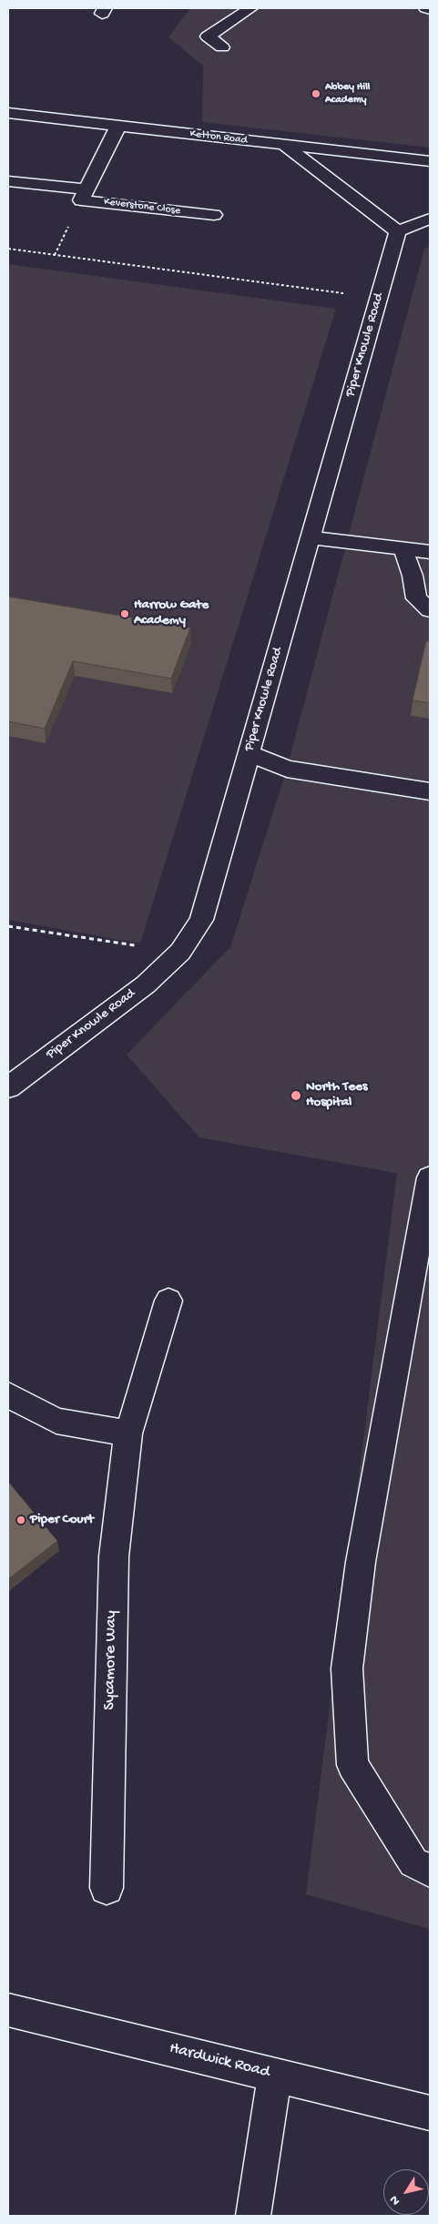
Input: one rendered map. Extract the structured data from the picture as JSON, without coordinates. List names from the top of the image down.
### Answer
{
  "streets": {
    "street": [
      "Ketton Road",
      "Keverstone Close",
      "Piper Knowle Road",
      "Sycamore Way",
      "Hardwick Road"
    ]
  },
  "crossings": [
    ["Ketton Road", "Keverstone Close"]
  ],
  "places": [
    "Abbey Hill Academy",
    "Harrow Gate Academy",
    "North Tees Hospital",
    "Piper Court"
  ],
  "north": "bottom left"
}
